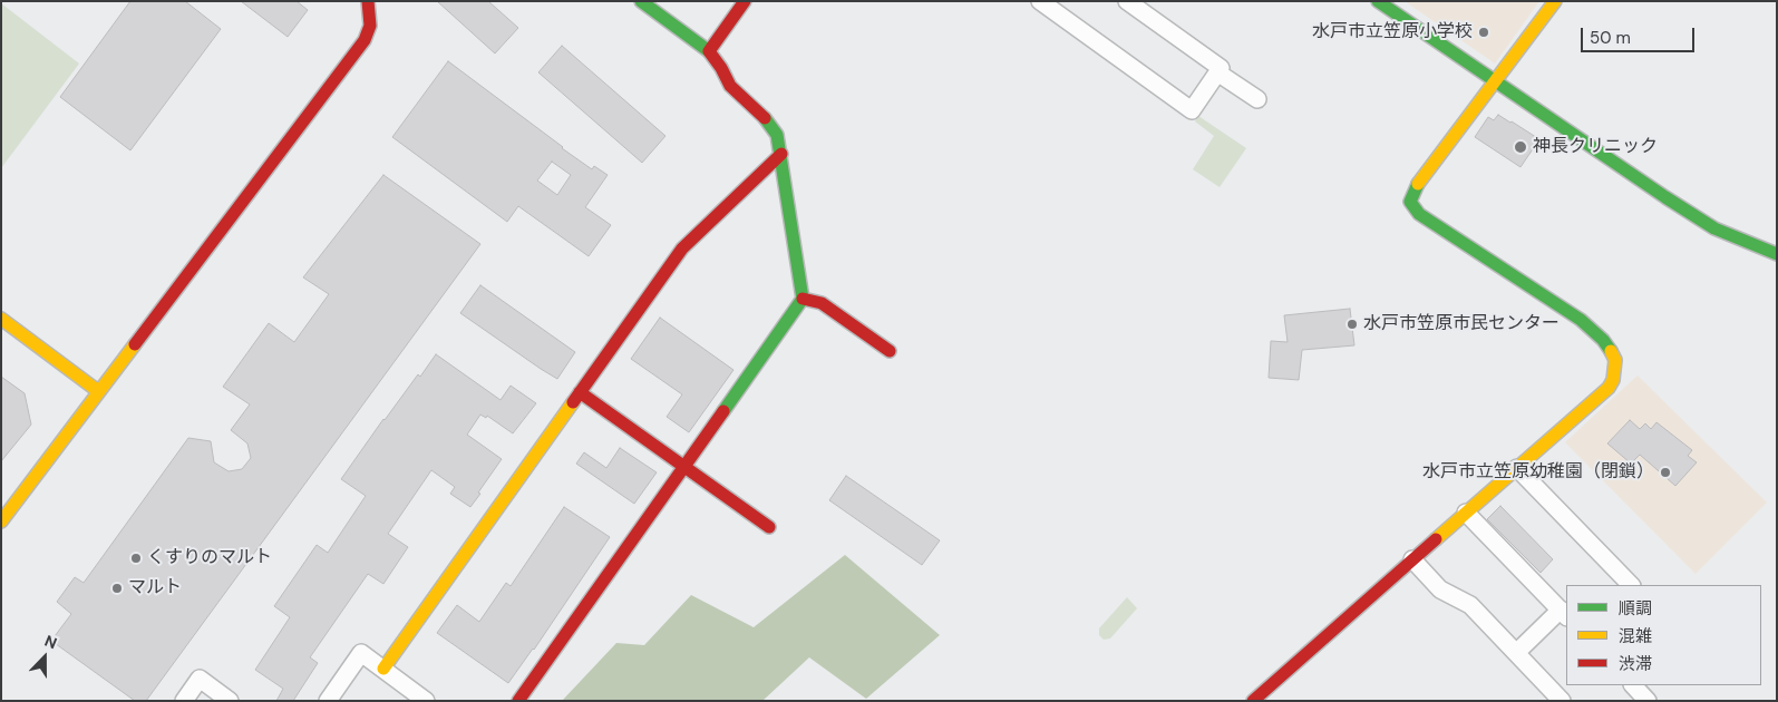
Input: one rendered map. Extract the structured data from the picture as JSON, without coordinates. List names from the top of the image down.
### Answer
{
  "places": [
    "水戸市立笠原小学校",
    "神長クリニック",
    "水戸市笠原市民センター",
    "水戸市立笠原幼稚園（閉鎖）",
    "くすりのマルト",
    "マルト"
  ],
  "legend": ["順調", "混雑", "渋滞"],
  "scale_bar": "50 m",
  "north": "top"
}
